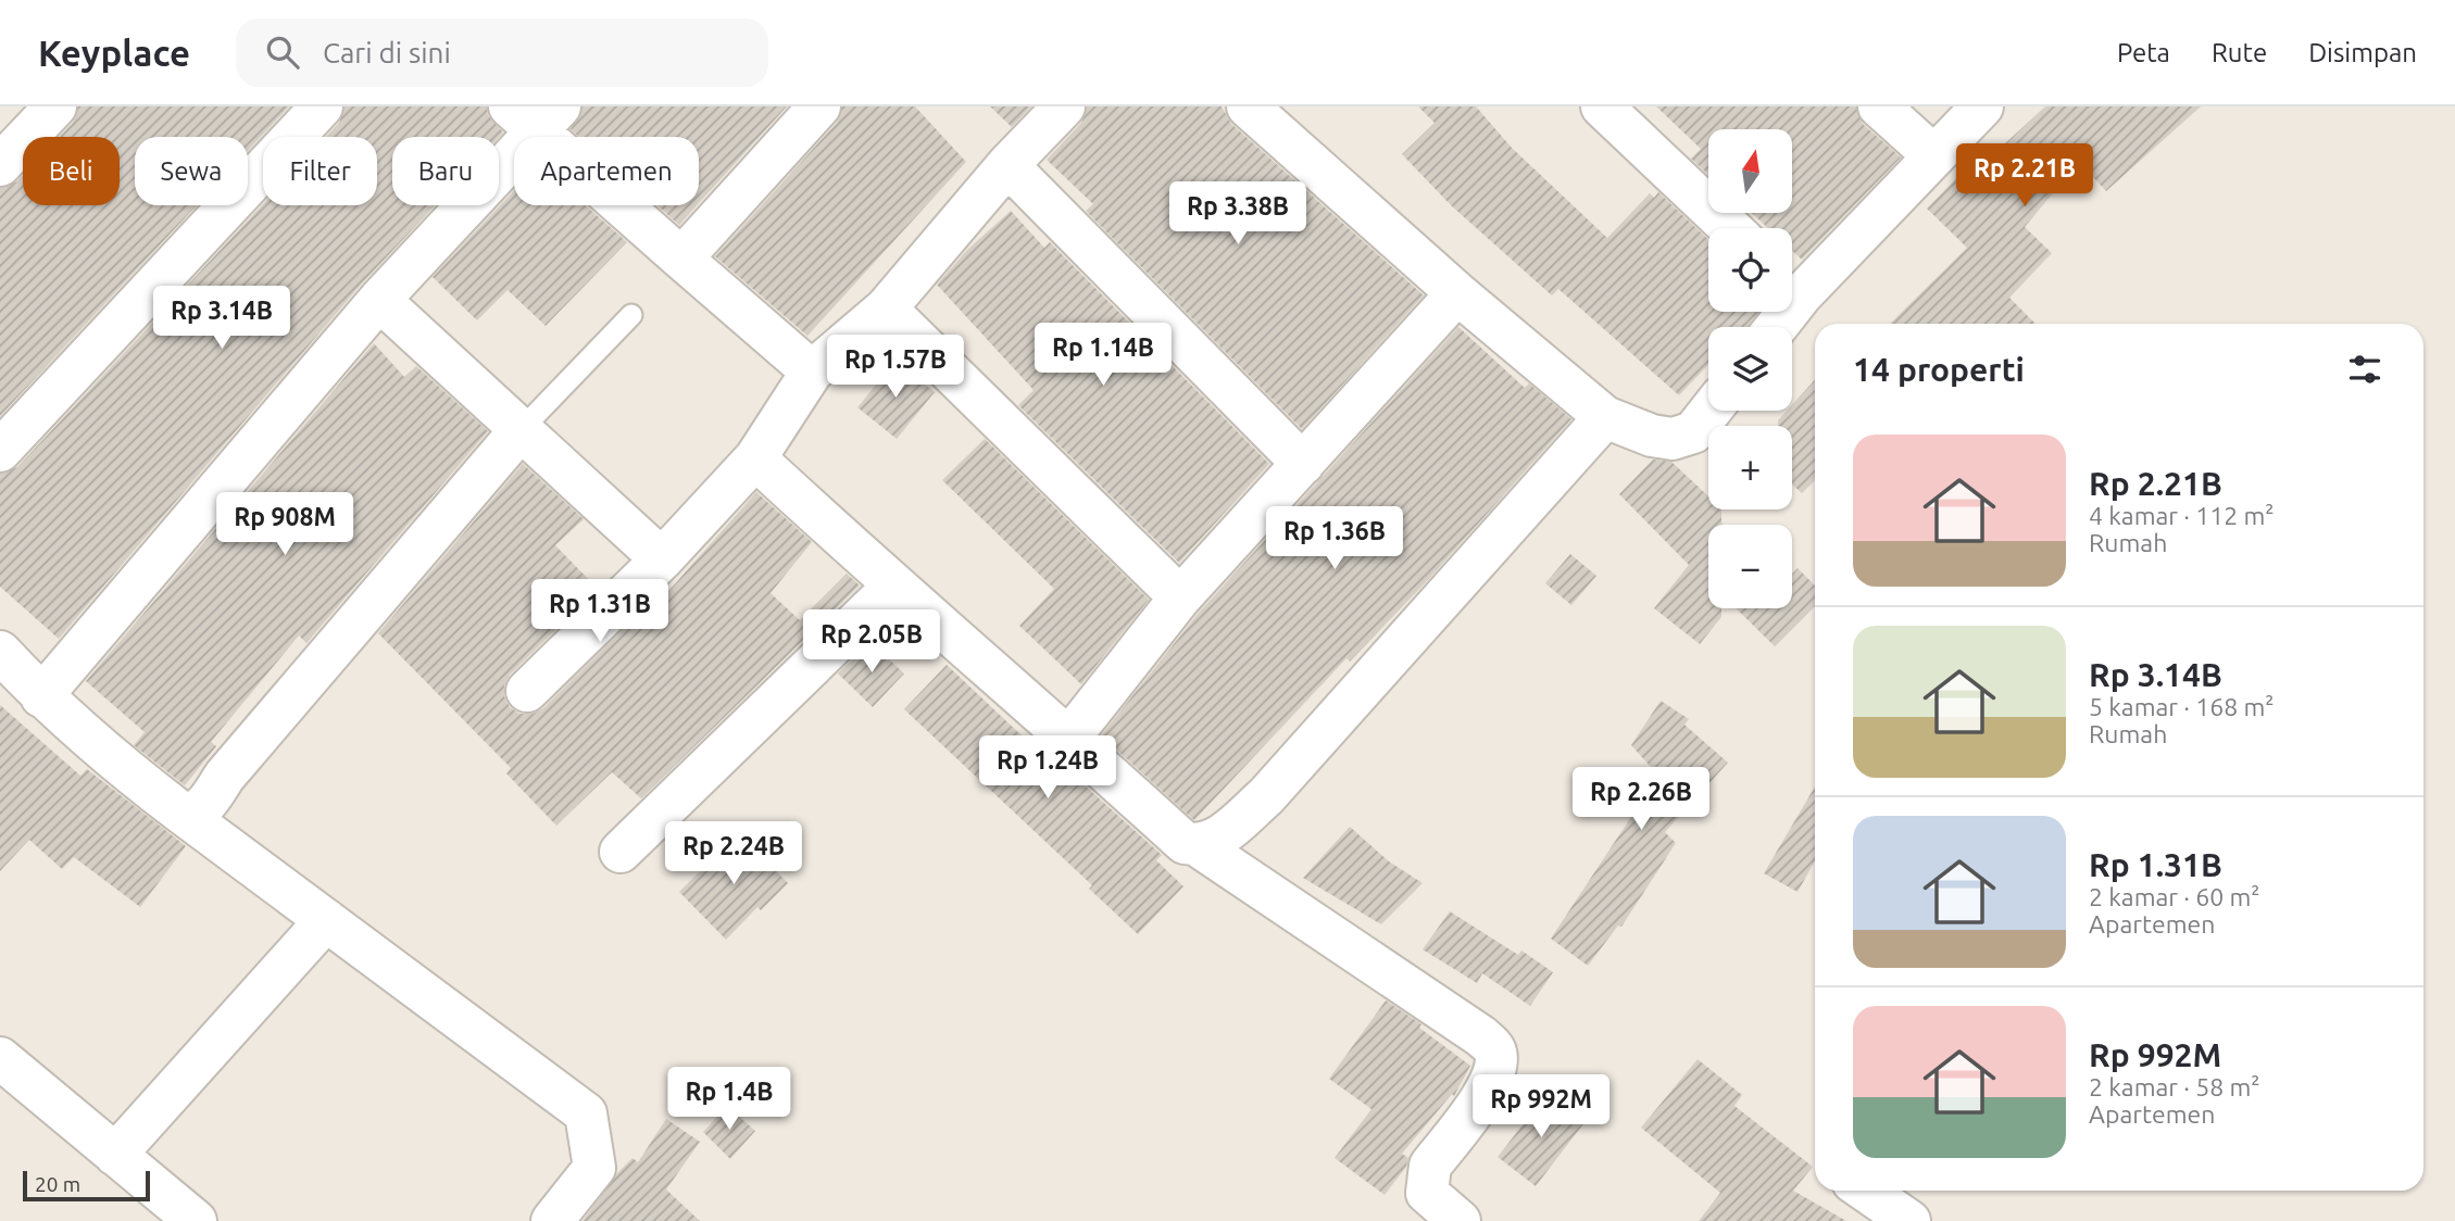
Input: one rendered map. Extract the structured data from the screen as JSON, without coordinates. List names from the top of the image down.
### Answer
{
  "scale_bar": "20 m",
  "north": "top",
  "page": {
    "header": "Keyplace",
    "search": "Cari di sini",
    "nav": ["Peta", "Rute", "Disimpan"],
    "map_buttons": ["+", "−"],
    "chip": [
      "Beli",
      "Sewa",
      "Filter",
      "Baru",
      "Apartemen"
    ],
    "price": [
      "Rp 2.21B",
      "Rp 3.38B",
      "Rp 3.14B",
      "Rp 1.14B",
      "Rp 1.57B",
      "Rp 908M",
      "Rp 1.36B",
      "Rp 1.31B",
      "Rp 2.05B",
      "Rp 1.24B",
      "Rp 2.26B",
      "Rp 2.24B",
      "Rp 1.4B",
      "Rp 992M"
    ],
    "heading": "14 properti",
    "list": [
      {
        "name": "Rp 2.21B",
        "note": "4 kamar · 112 m² · Rumah"
      },
      {
        "name": "Rp 3.14B",
        "note": "5 kamar · 168 m² · Rumah"
      },
      {
        "name": "Rp 1.31B",
        "note": "2 kamar · 60 m² · Apartemen"
      },
      {
        "name": "Rp 992M",
        "note": "2 kamar · 58 m² · Apartemen"
      }
    ],
    "scale": "20 m"
  }
}
